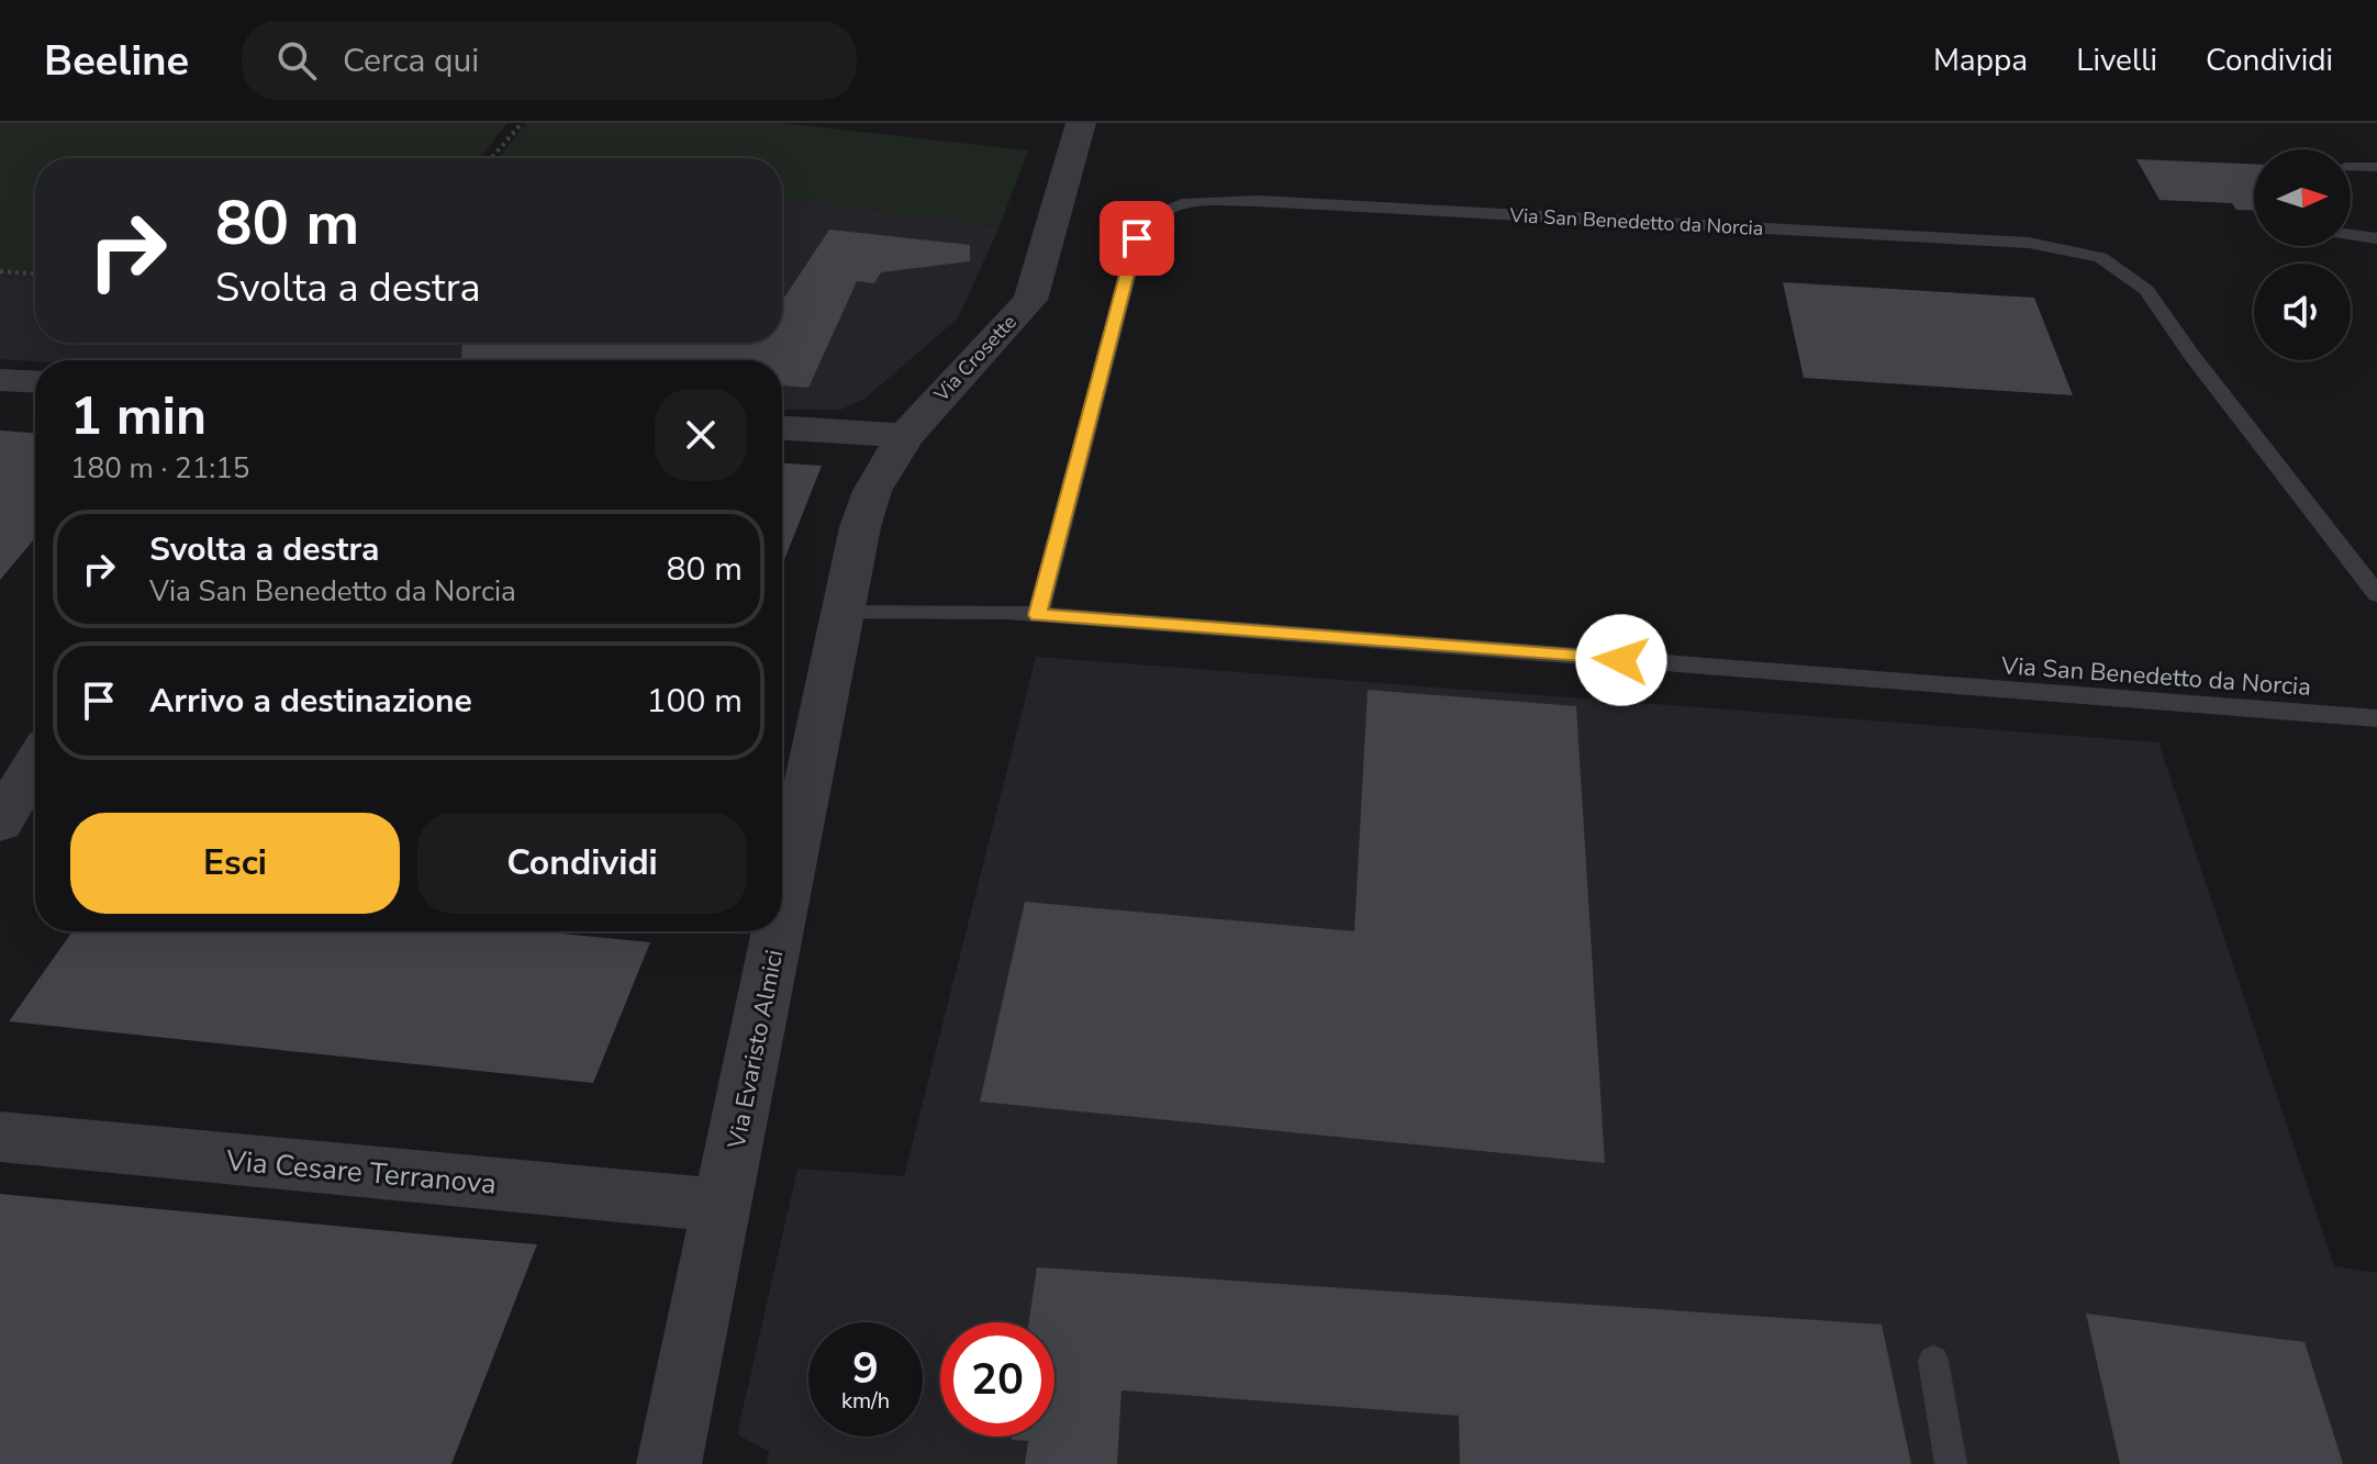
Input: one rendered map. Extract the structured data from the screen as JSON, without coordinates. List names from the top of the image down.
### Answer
{
  "streets": {
    "street": ["Via Crosette", "Via Evaristo Almici", "Via Cesare Terranova"],
    "lane": ["Via San Benedetto da Norcia"]
  },
  "crossings": [
    ["Via San Benedetto da Norcia", "Via Evaristo Almici"],
    ["Via Crosette", "Via Evaristo Almici"],
    ["Via Evaristo Almici", "Via Cesare Terranova"]
  ],
  "north": "right",
  "page": {
    "header": "Beeline",
    "search": "Cerca qui",
    "nav": ["Mappa", "Livelli", "Condividi"],
    "turn": ["80 m", "Svolta a destra"],
    "heading": ["1 min", "180 m · 21:15"],
    "list": [
      {
        "name": "Svolta a destra",
        "note": "Via San Benedetto da Norcia",
        "value": "80 m"
      },
      {
        "name": "Arrivo a destinazione",
        "value": "100 m"
      }
    ],
    "buttons": ["Esci", "Condividi"],
    "speed": "9 km/h",
    "limit": "20"
  }
}
